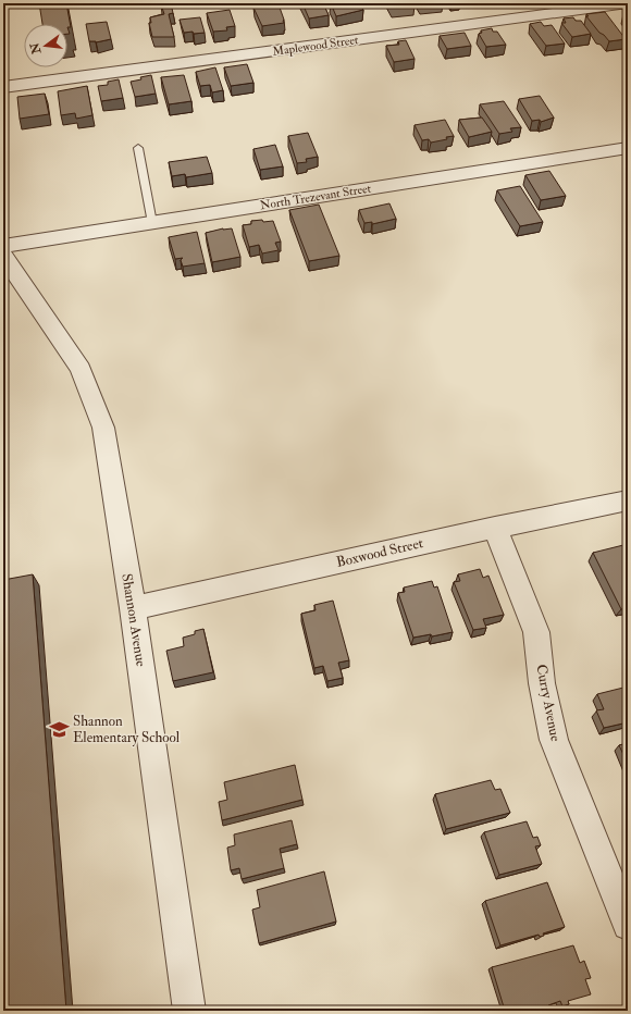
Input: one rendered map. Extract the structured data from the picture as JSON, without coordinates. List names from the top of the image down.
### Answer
{
  "streets": {
    "street": [
      "Maplewood Street",
      "North Trezevant Street",
      "Boxwood Street",
      "Shannon Avenue",
      "Curry Avenue"
    ]
  },
  "crossings": [
    ["Boxwood Street", "Shannon Avenue"],
    ["Boxwood Street", "Curry Avenue"]
  ],
  "places": {
    "school or university": ["Shannon Elementary School"]
  },
  "north": "left"
}
